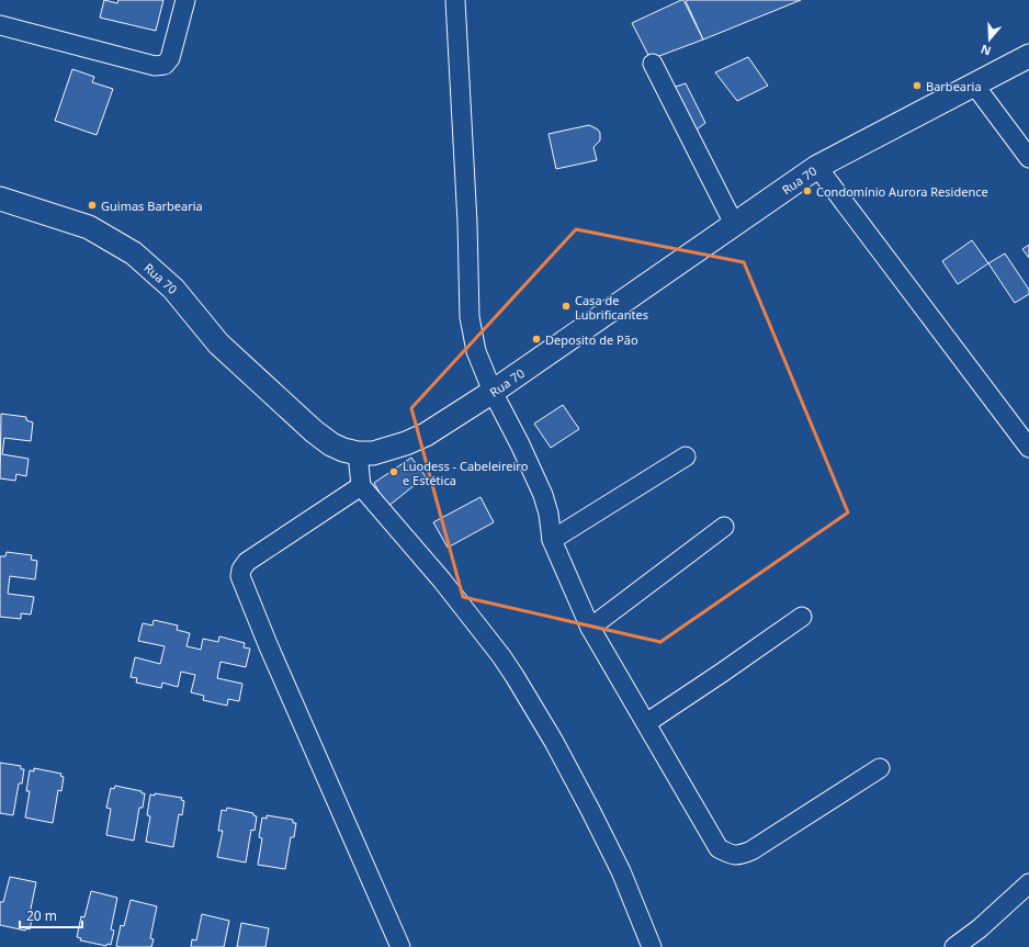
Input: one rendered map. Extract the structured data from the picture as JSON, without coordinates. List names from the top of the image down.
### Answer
{
  "streets": {
    "street": ["Rua 70"]
  },
  "places": [
    "Barbearia",
    "Condomínio Aurora Residence",
    "Guimas Barbearia",
    "Casa de Lubrificantes",
    "Deposito de Pão",
    "Luodess - Cabeleireiro e Estética"
  ],
  "scale_bar": "20 m",
  "north": "bottom"
}
